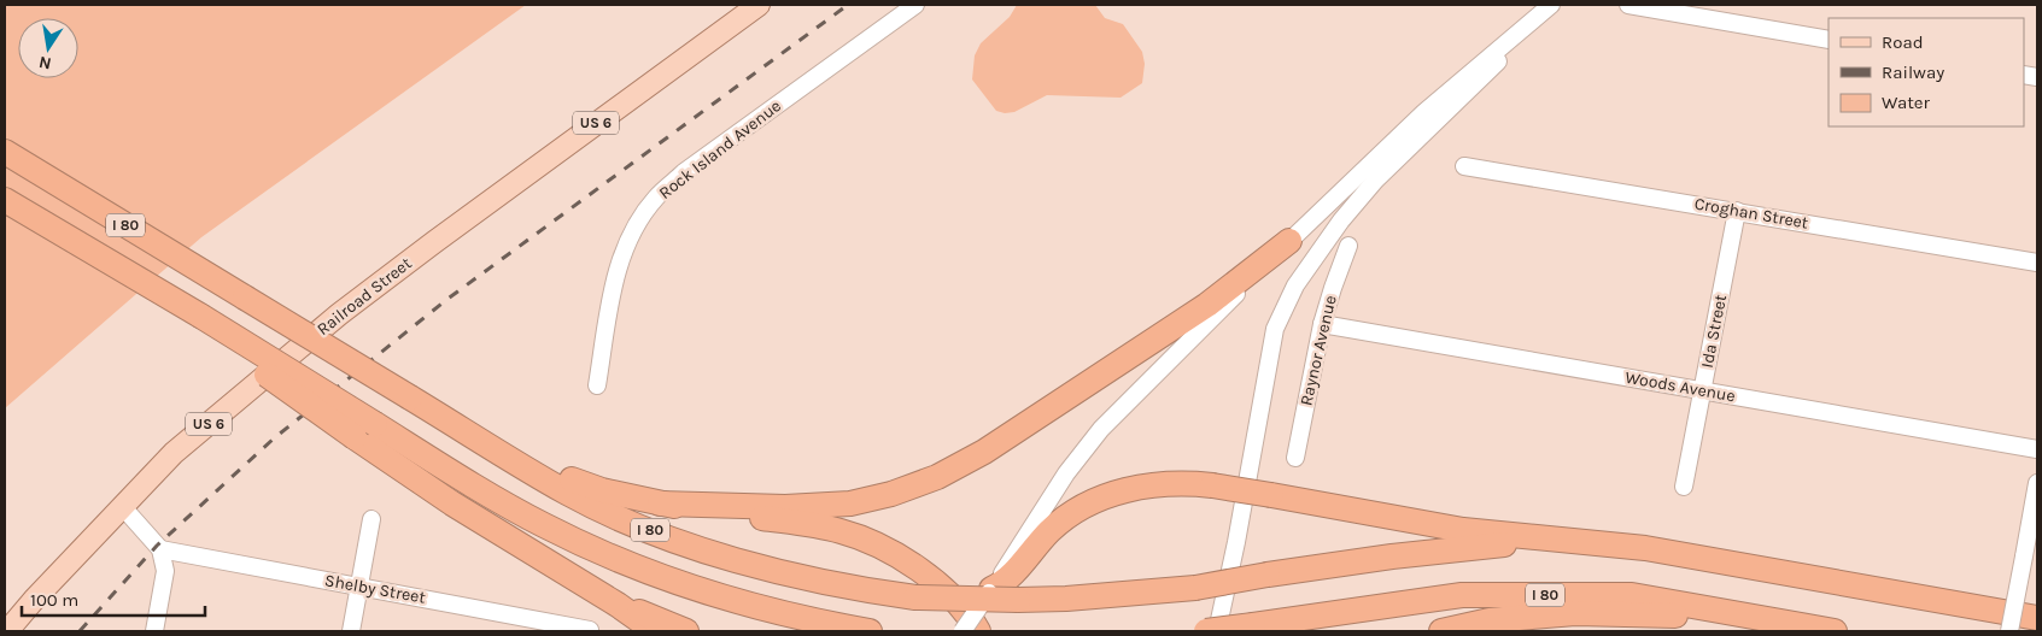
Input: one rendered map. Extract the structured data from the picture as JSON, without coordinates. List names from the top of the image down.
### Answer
{
  "streets": {
    "highway": ["I 80"],
    "main road": ["US 6", "Railroad Street"],
    "street": [
      "Rock Island Avenue",
      "Croghan Street",
      "Ida Street",
      "Raynor Avenue",
      "Woods Avenue",
      "Shelby Street"
    ]
  },
  "crossings": [
    ["Croghan Street", "Ida Street"],
    ["Ida Street", "Woods Avenue"],
    ["Raynor Avenue", "Woods Avenue"]
  ],
  "legend": ["Road", "Railway", "Water"],
  "scale_bar": "100 m",
  "north": "bottom"
}
